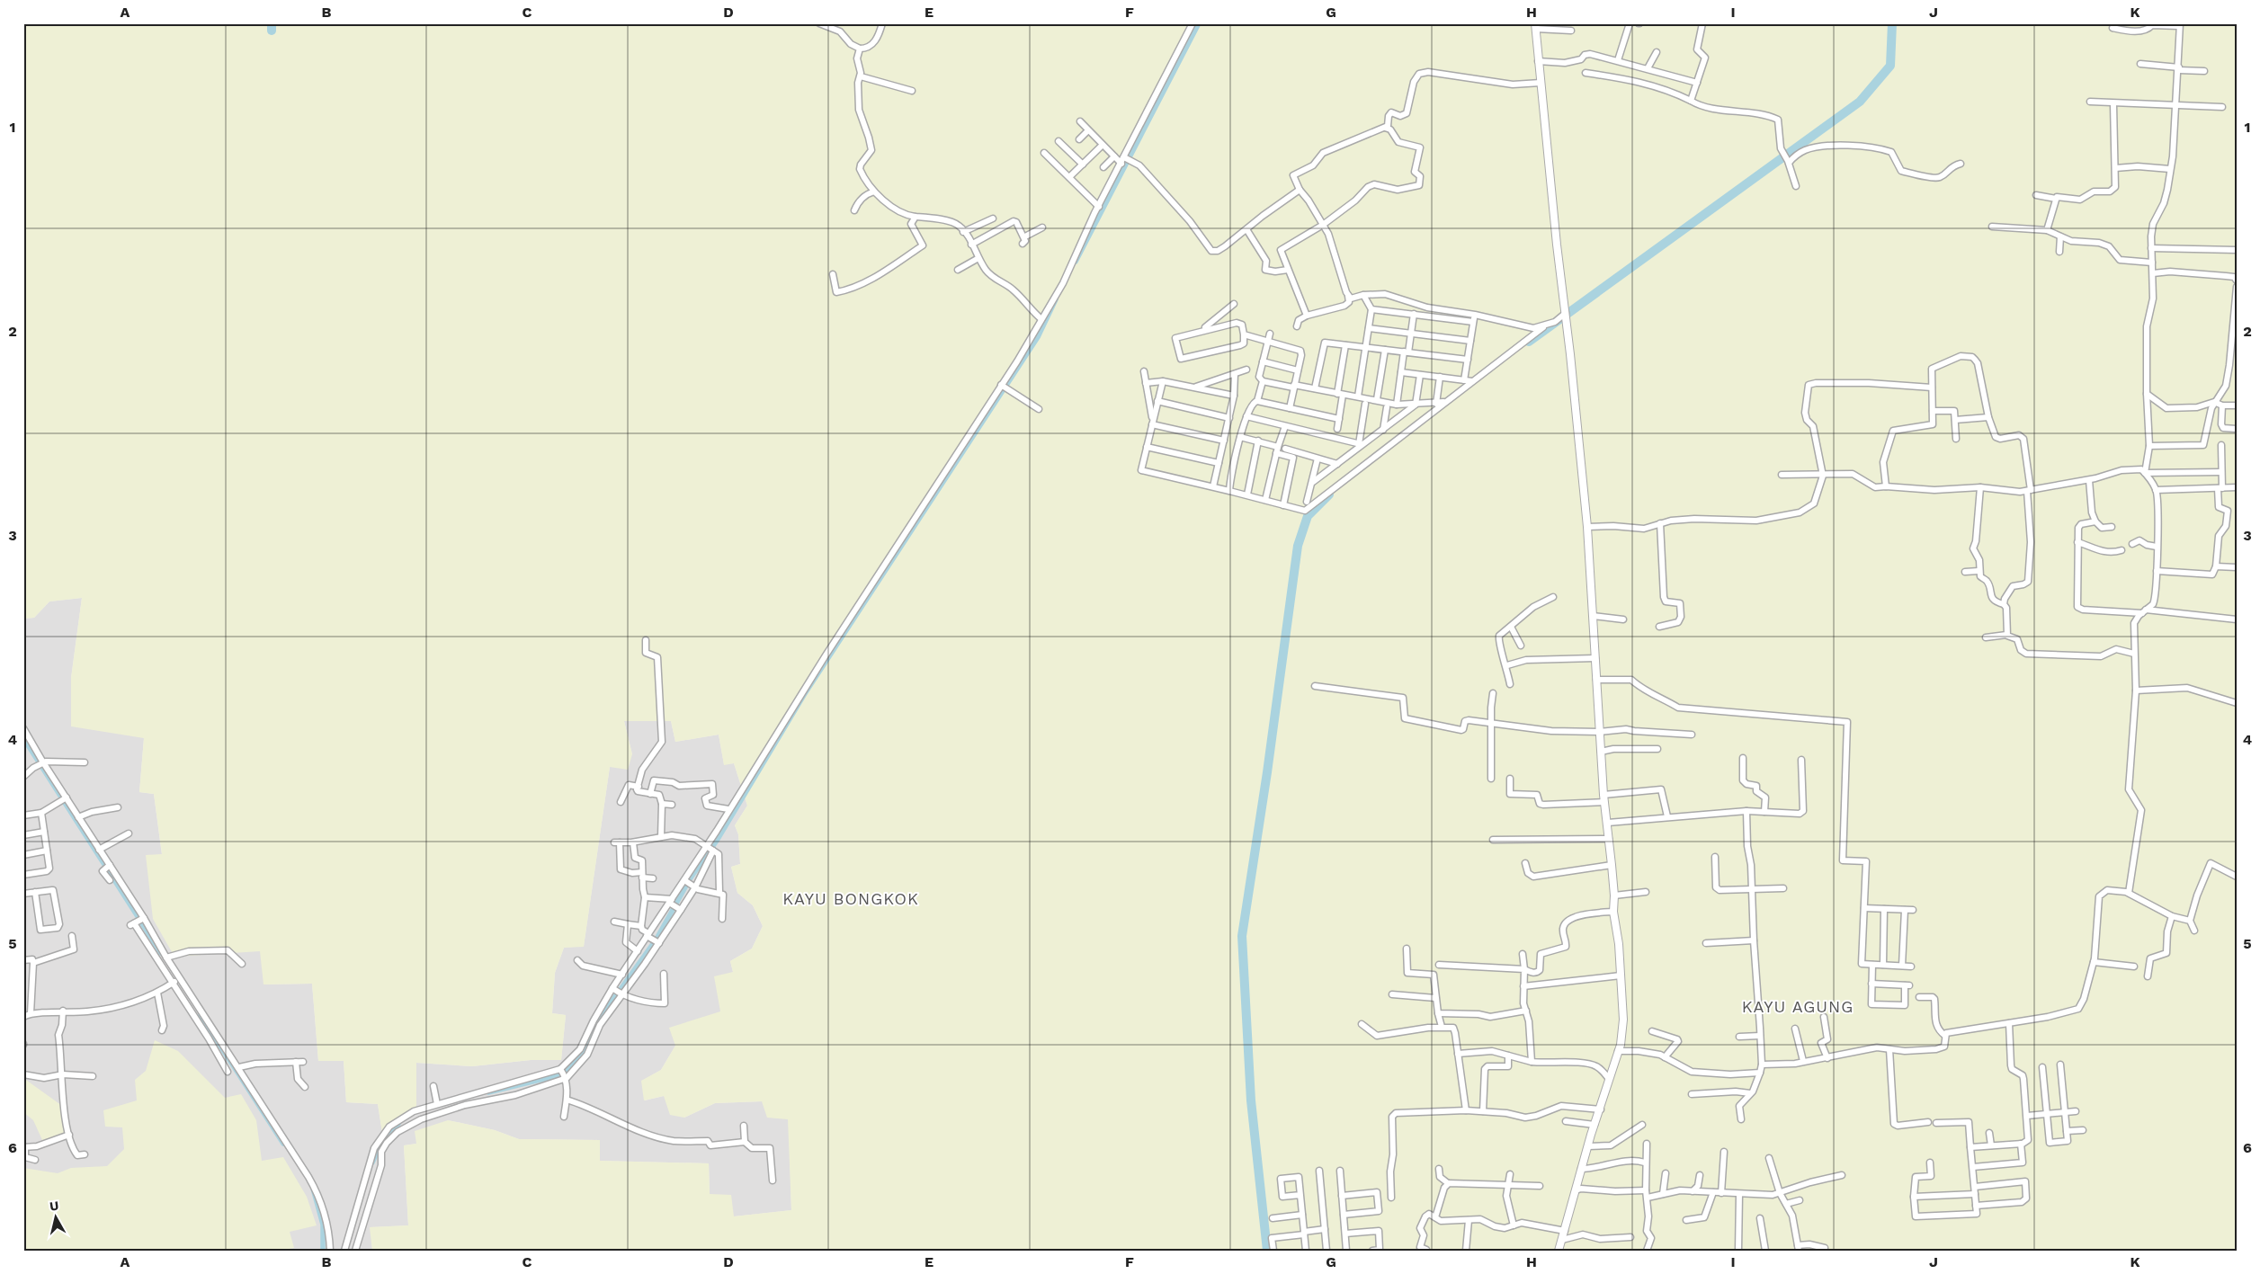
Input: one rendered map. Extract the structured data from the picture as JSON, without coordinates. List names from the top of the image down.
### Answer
{
  "districts": ["KAYU BONGKOK", "KAYU AGUNG"],
  "north": "top",
  "grid": {
    "columns": [
      "A",
      "B",
      "C",
      "D",
      "E",
      "F",
      "G",
      "H",
      "I",
      "J",
      "K"
    ],
    "rows": [
      "1",
      "2",
      "3",
      "4",
      "5",
      "6"
    ]
  }
}
